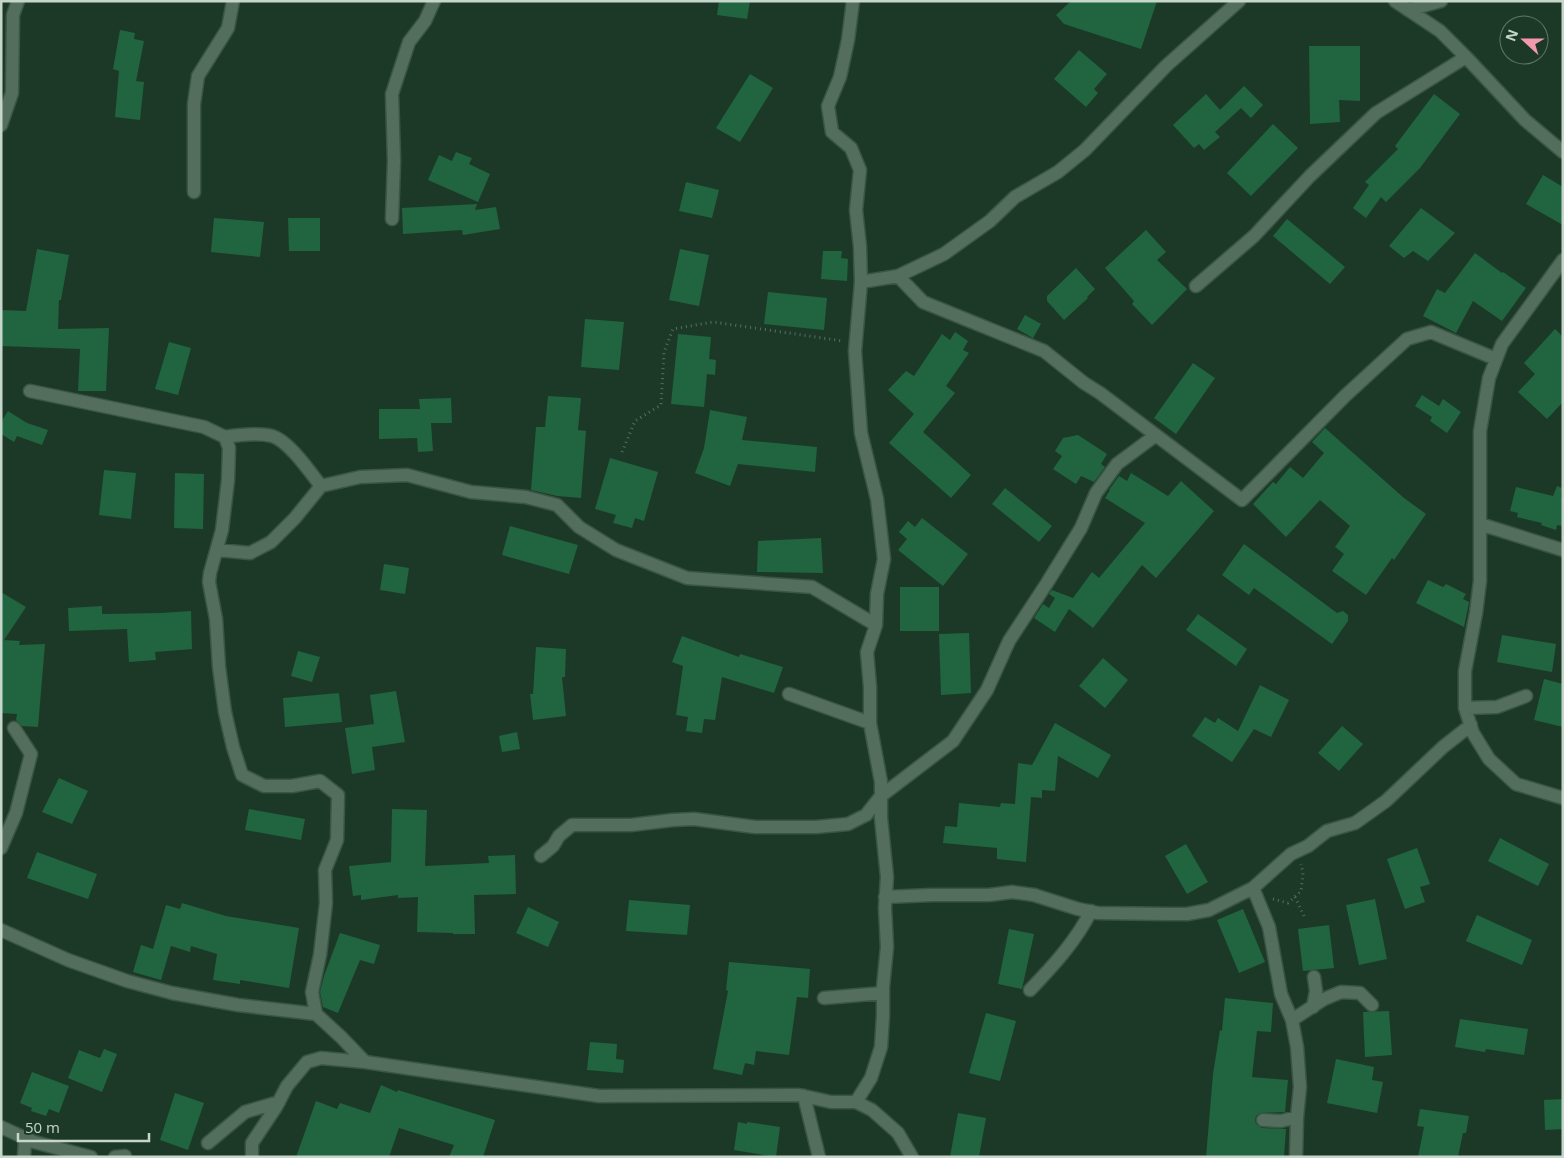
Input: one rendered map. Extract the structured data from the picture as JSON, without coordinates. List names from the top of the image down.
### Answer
{
  "scale_bar": "50 m",
  "north": "left"
}
